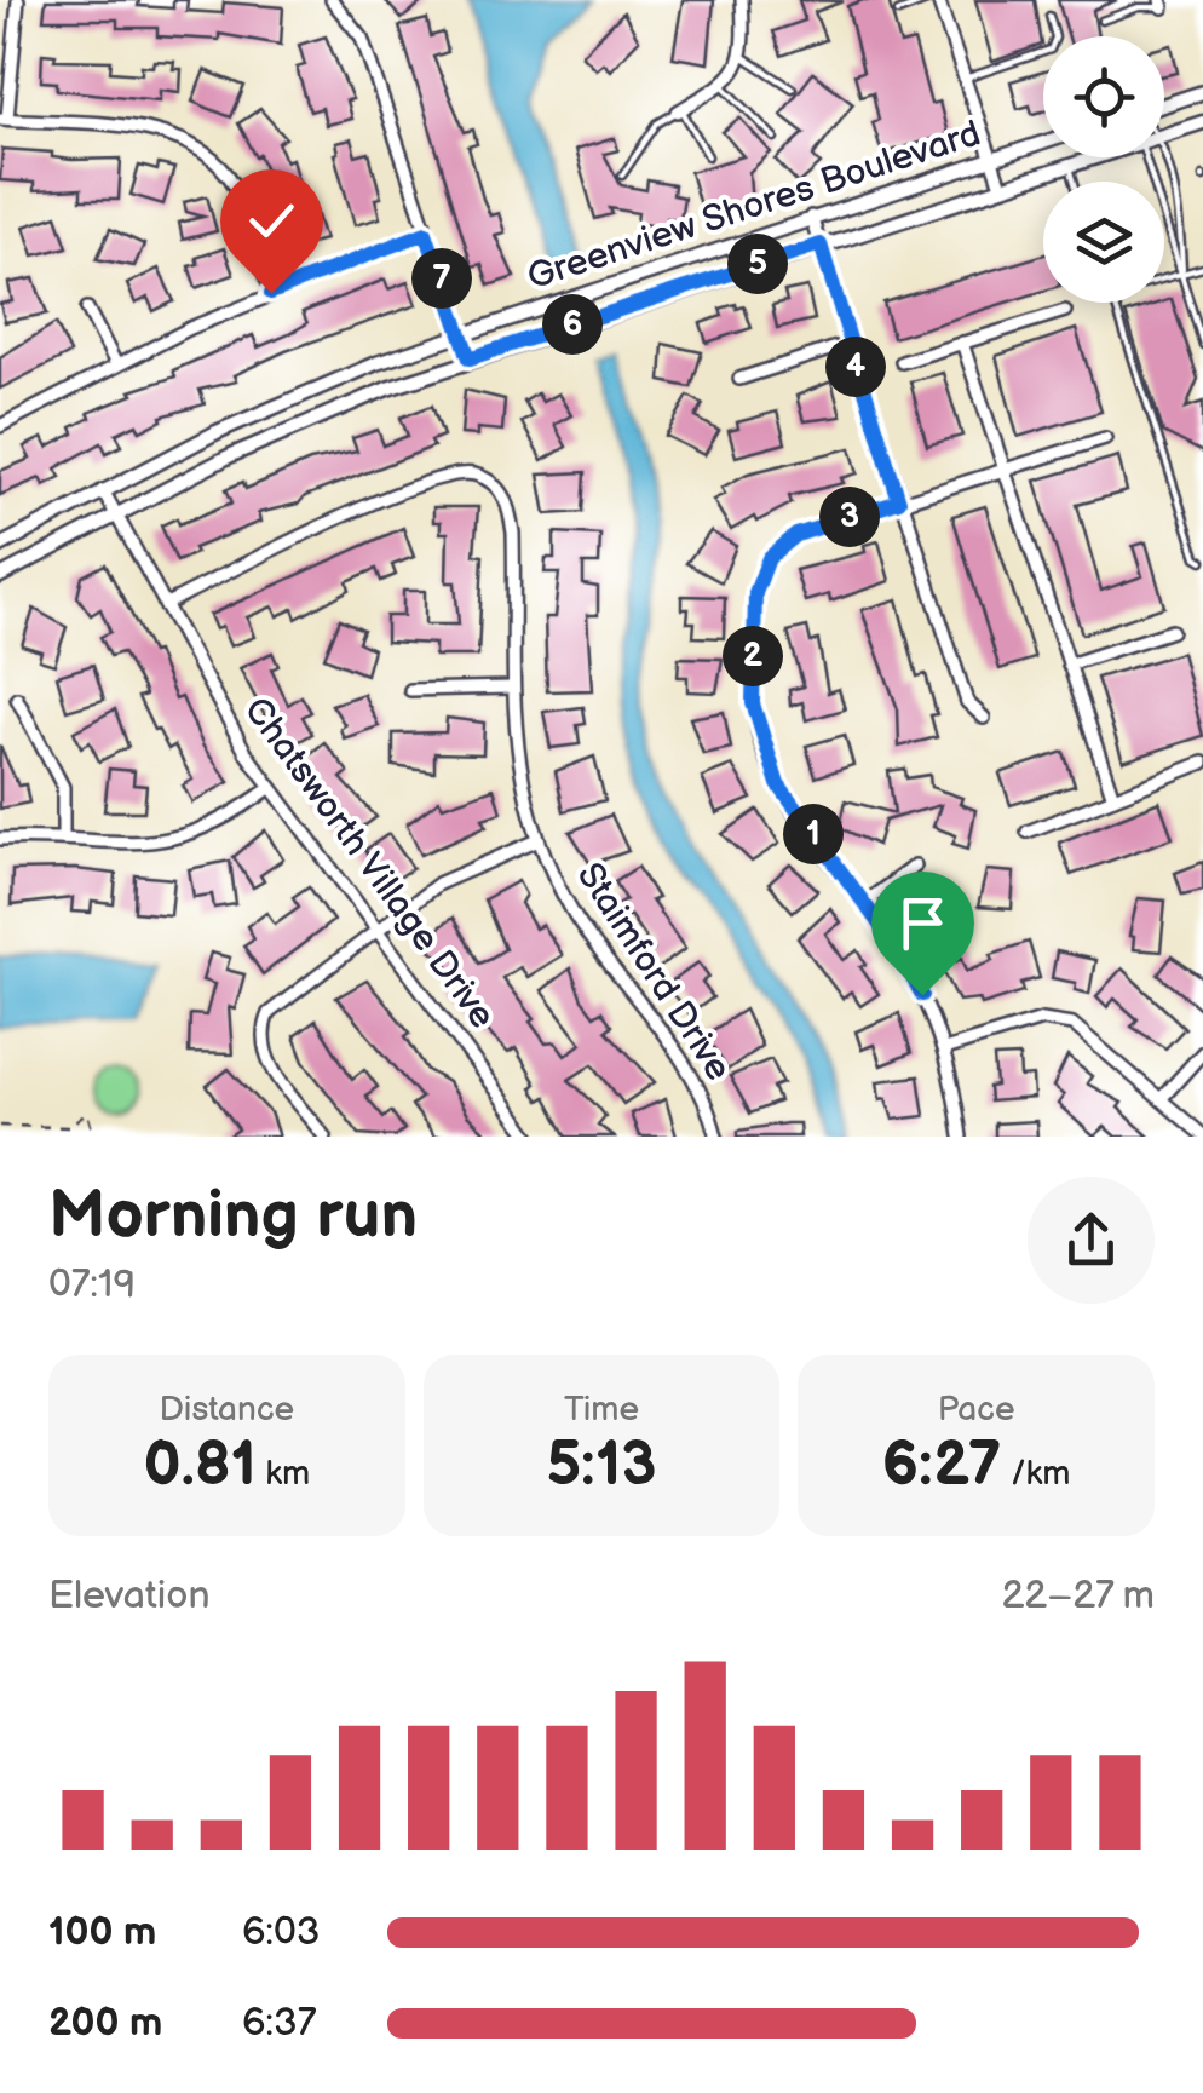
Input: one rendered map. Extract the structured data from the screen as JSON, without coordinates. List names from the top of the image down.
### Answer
{
  "streets": {
    "street": ["Greenview Shores Boulevard", "Chatsworth Village Drive", "Staimford Drive"]
  },
  "crossings": [
    ["Greenview Shores Boulevard", "Chatsworth Village Drive"],
    ["Chatsworth Village Drive", "Staimford Drive"]
  ],
  "page": {
    "pins": [
      "5",
      "7",
      "6",
      "4",
      "3",
      "2",
      "1"
    ],
    "heading": ["Morning run", "07:19"],
    "stats": [
      ["Distance", "0.81 km"],
      ["Time", "5:13"],
      ["Pace", "6:27 /km"]
    ],
    "chart": ["Elevation", "22–27 m"],
    "list": [
      {
        "name": "100 m",
        "note": "6:03"
      },
      {
        "name": "200 m",
        "note": "6:37"
      }
    ]
  }
}
